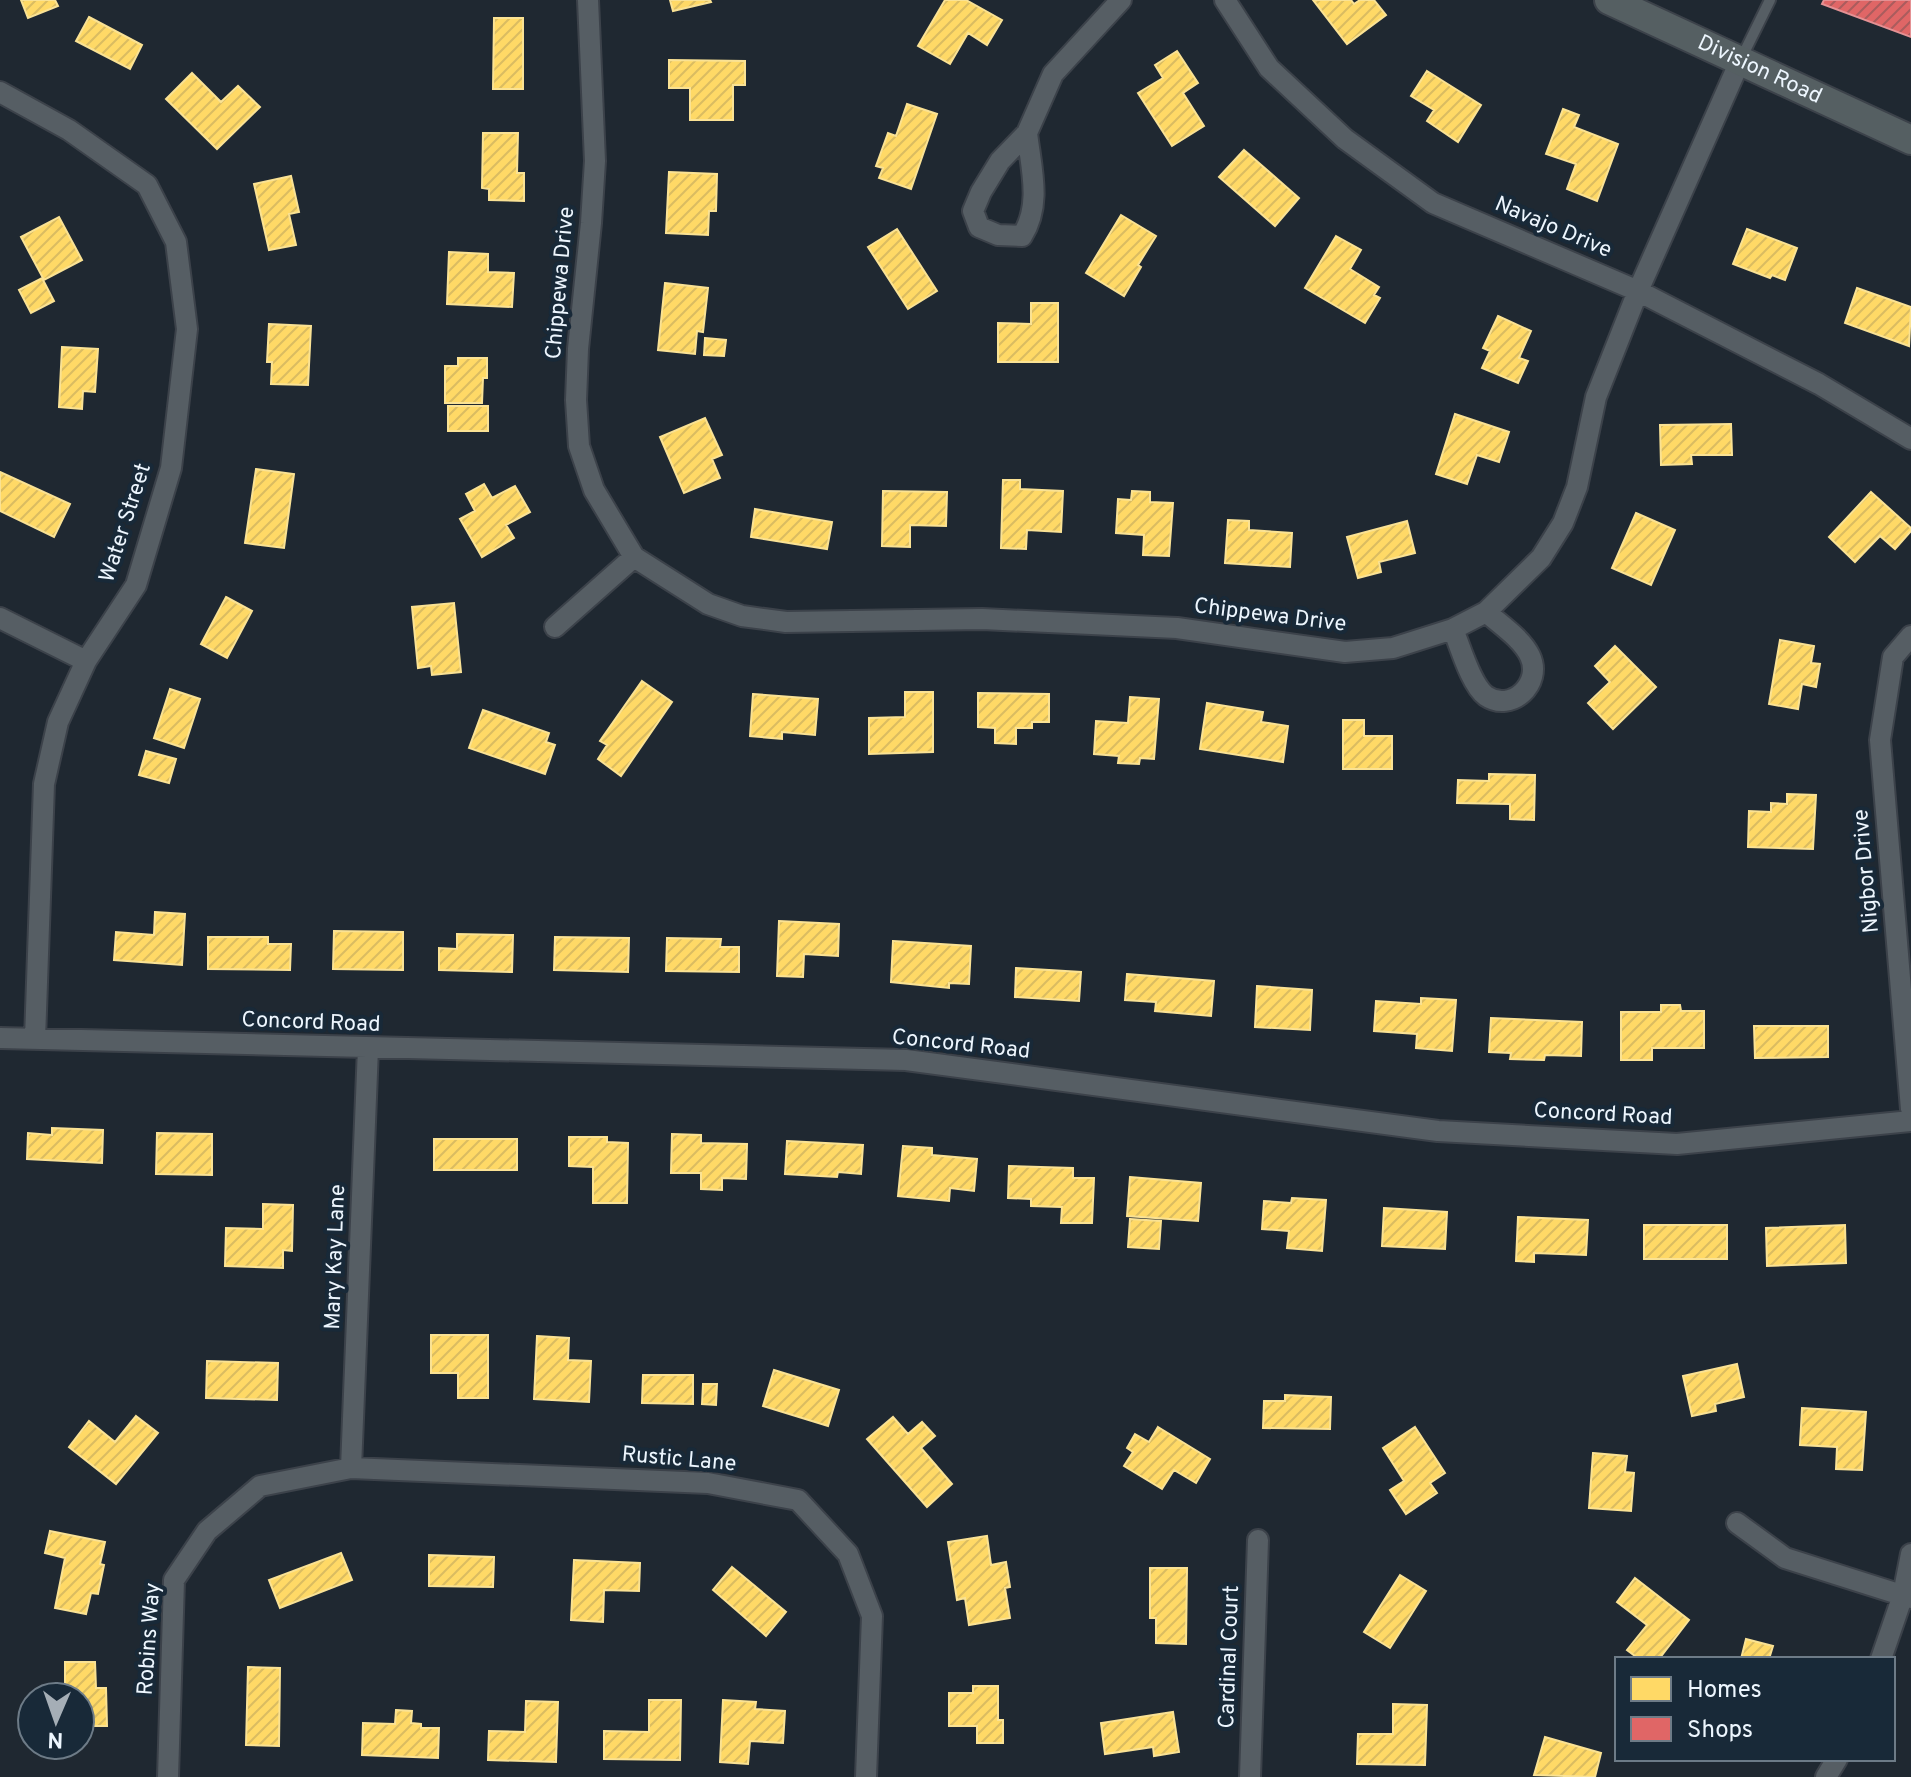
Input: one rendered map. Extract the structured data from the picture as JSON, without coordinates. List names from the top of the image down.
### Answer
{
  "streets": {
    "street": [
      "Division Road",
      "Navajo Drive",
      "Chippewa Drive",
      "Water Street",
      "Nigbor Drive",
      "Concord Road",
      "Mary Kay Lane",
      "Rustic Lane",
      "Robins Way",
      "Cardinal Court"
    ]
  },
  "crossings": [
    ["Division Road", "Chippewa Drive"],
    ["Navajo Drive", "Chippewa Drive"],
    ["Water Street", "Concord Road"],
    ["Concord Road", "Mary Kay Lane"],
    ["Mary Kay Lane", "Rustic Lane"],
    ["Mary Kay Lane", "Robins Way"],
    ["Rustic Lane", "Robins Way"]
  ],
  "legend": ["Homes", "Shops"],
  "north": "bottom"
}
